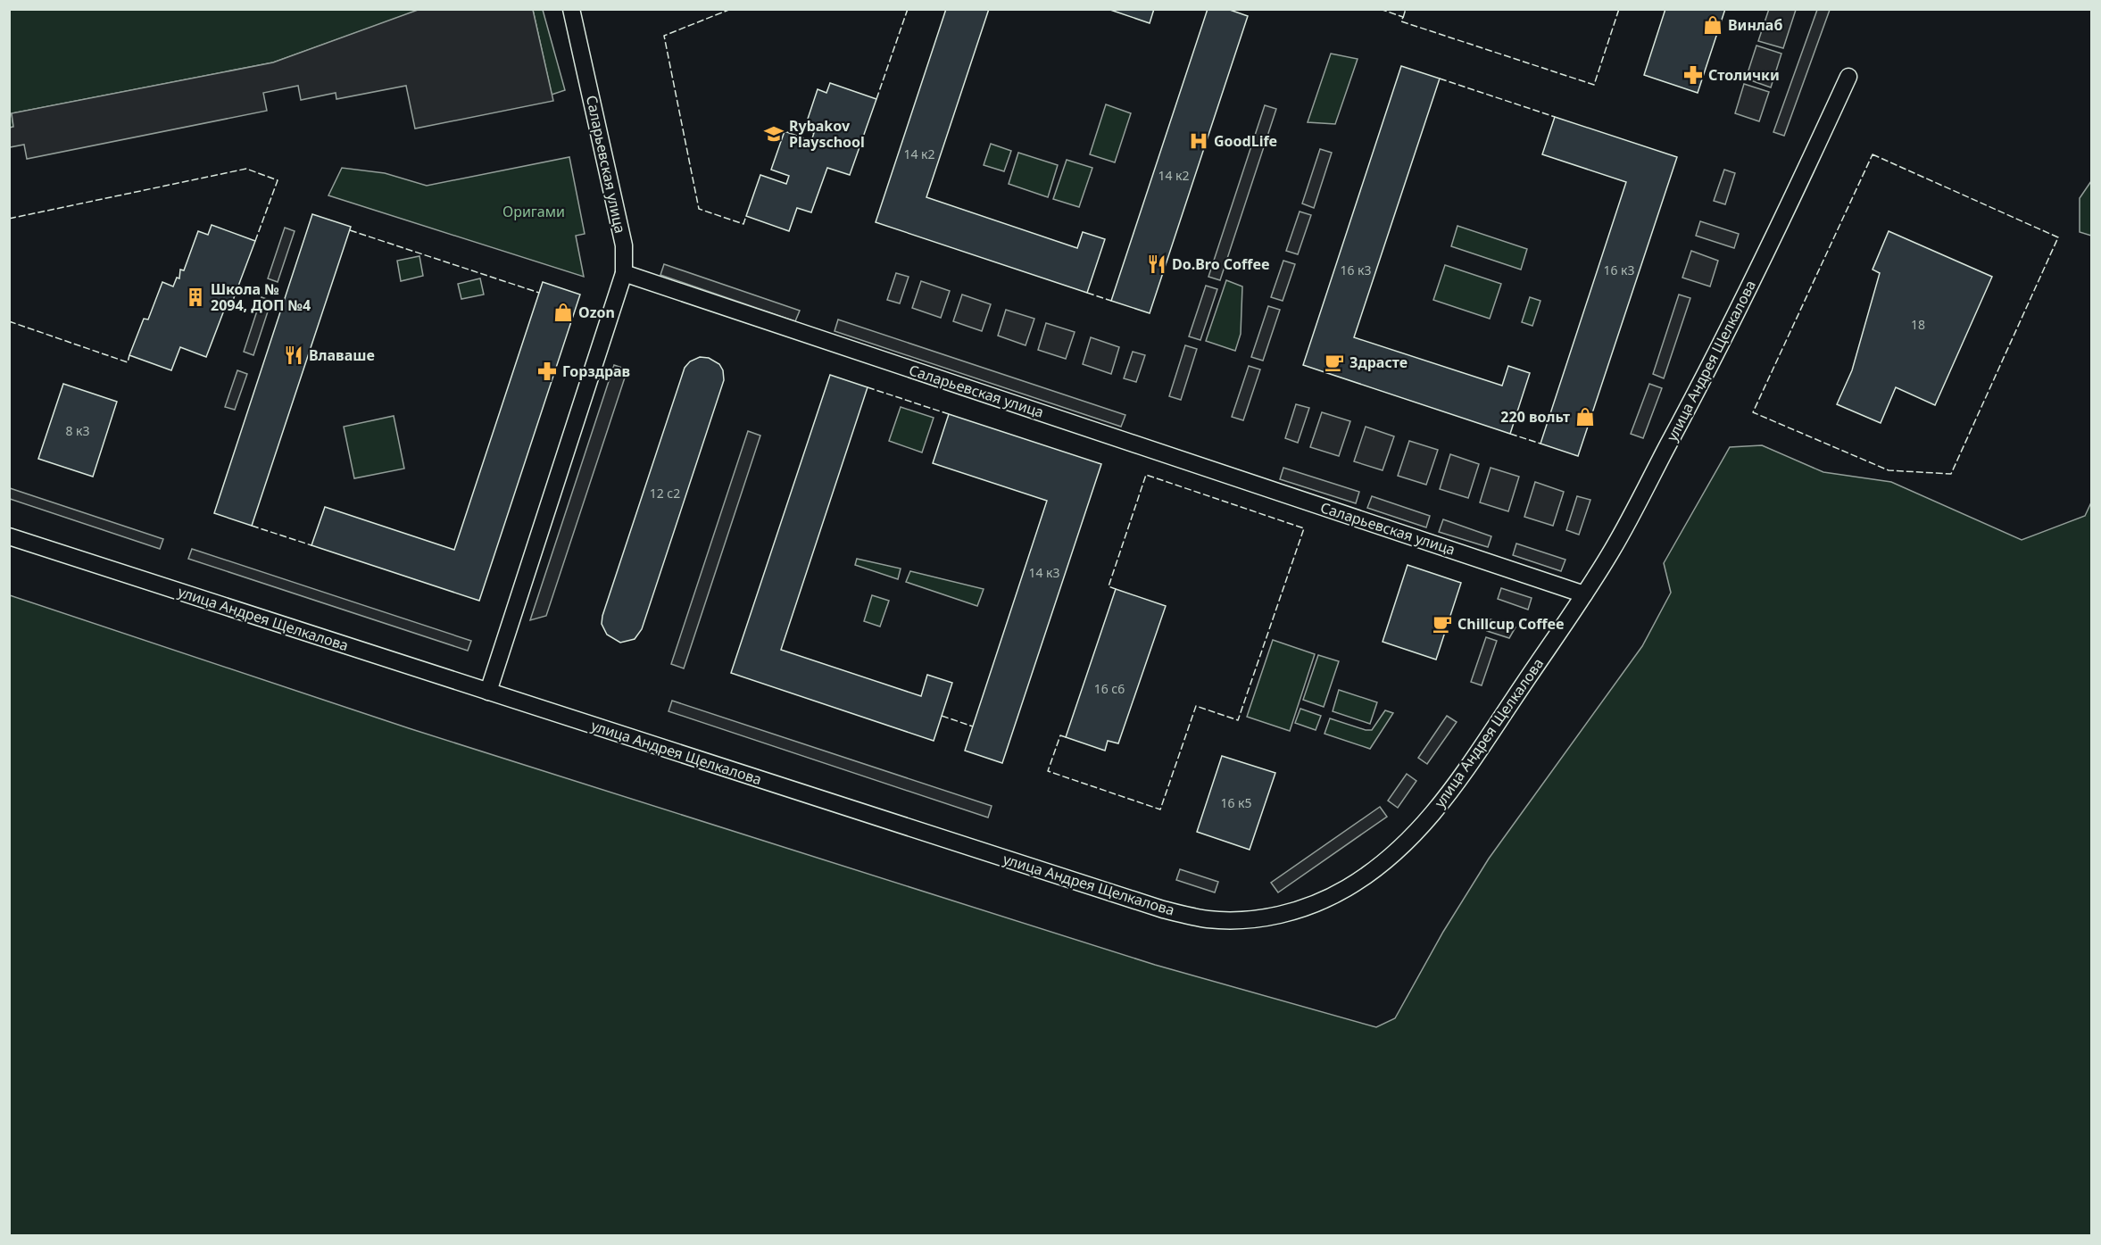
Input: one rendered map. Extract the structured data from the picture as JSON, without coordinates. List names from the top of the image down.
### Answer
{
  "streets": {
    "street": ["Саларьевская улица", "улица Андрея Щелкалова"]
  },
  "crossings": [
    ["Саларьевская улица", "улица Андрея Щелкалова"]
  ],
  "parks": ["Оригами"],
  "places": {
    "shop": ["Винлаб", "Ozon", "220 вольт"],
    "pharmacy": ["Столички", "Горздрав"],
    "school or university": ["Rybakov Playschool"],
    "hospital": ["GoodLife"],
    "restaurant": ["Do.Bro Coffee", "Влаваше"],
    "building": ["Школа № 2094, ДОП №4"],
    "cafe": ["Здрасте", "Chillcup Coffee"]
  },
  "house_numbers": [
    "14 к2",
    "14 к2",
    "16 к3",
    "16 к3",
    "18",
    "8 к3",
    "12 с2",
    "14 к3",
    "16 с6",
    "16 к5"
  ]
}
